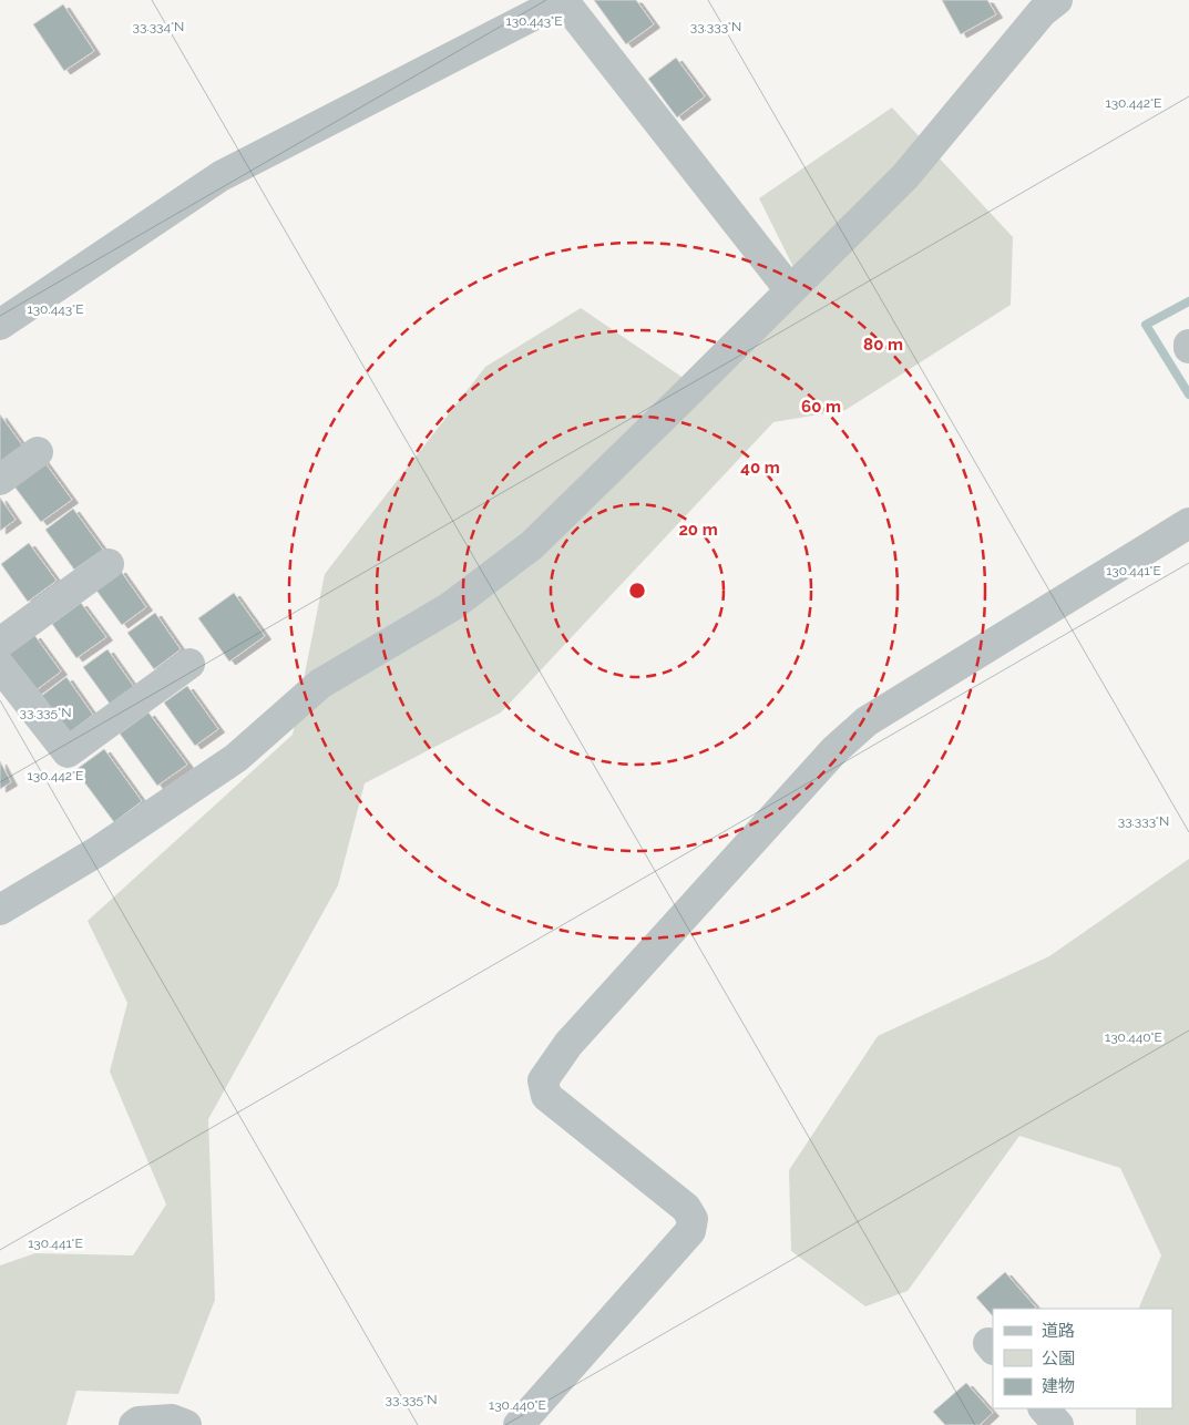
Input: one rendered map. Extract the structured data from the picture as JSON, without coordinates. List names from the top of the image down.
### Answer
{
  "legend": ["道路", "公園", "建物"],
  "coordinates": [
    "130.443°E",
    "33.334°N",
    "33.333°N",
    "130.442°E",
    "130.441°E",
    "33.335°N",
    "130.440°E"
  ],
  "rings": [
    "80 m",
    "60 m",
    "40 m",
    "20 m"
  ]
}
